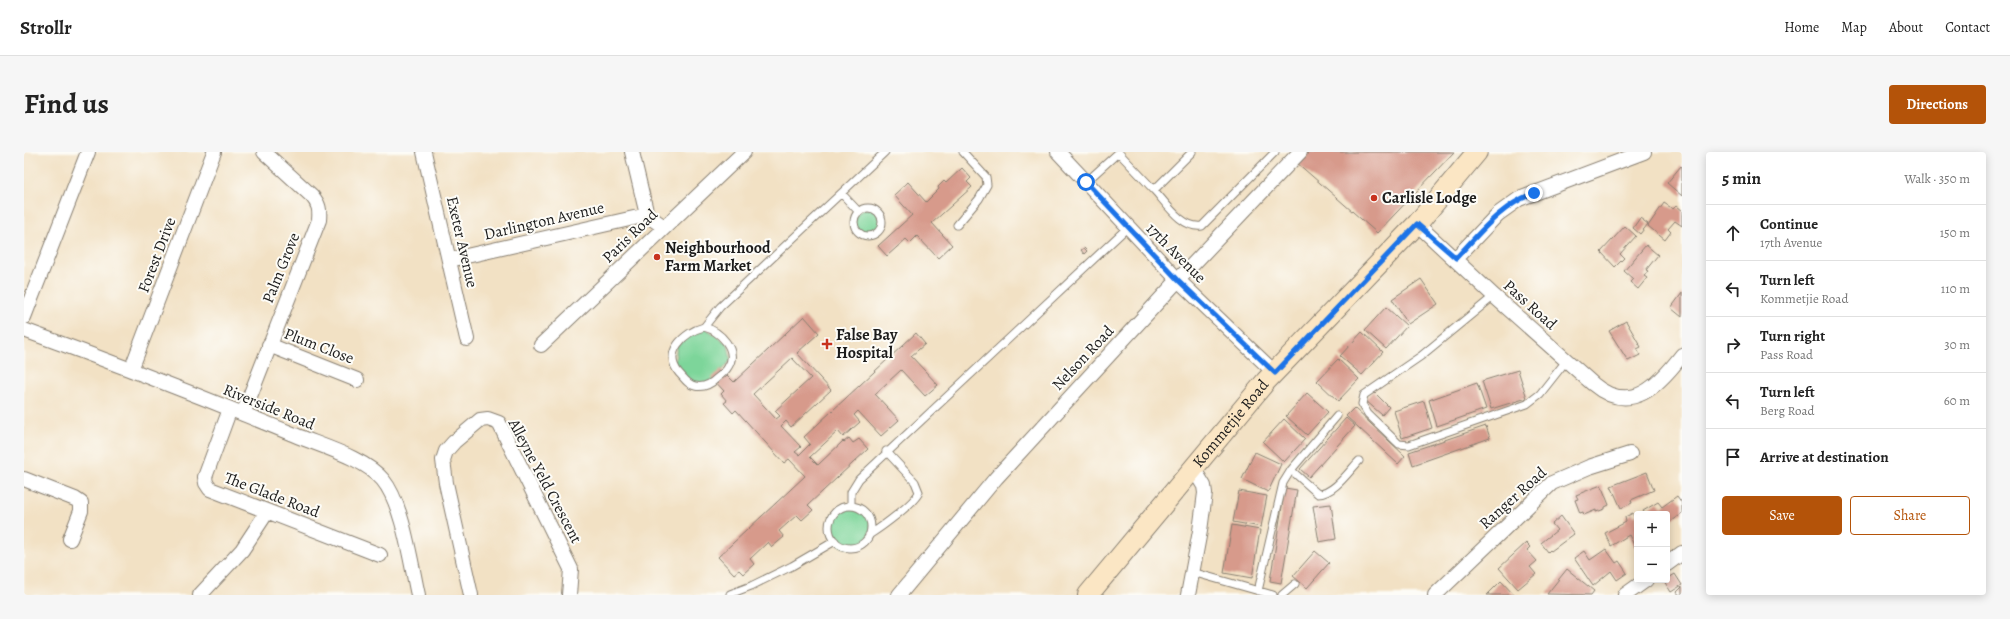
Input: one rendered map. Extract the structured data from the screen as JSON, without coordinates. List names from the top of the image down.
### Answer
{
  "streets": {
    "main road": ["Kommetjie Road"],
    "street": [
      "Darlington Avenue",
      "Paris Road",
      "Exeter Avenue",
      "17th Avenue",
      "Forest Drive",
      "Palm Grove",
      "Pass Road",
      "Plum Close",
      "Nelson Road",
      "Riverside Road",
      "Alleyne Yeld Crescent",
      "The Glade Road",
      "Ranger Road"
    ]
  },
  "crossings": [
    ["Darlington Avenue", "Exeter Avenue"],
    ["17th Avenue", "Nelson Road"],
    ["17th Avenue", "Kommetjie Road"],
    ["Forest Drive", "Riverside Road"],
    ["Palm Grove", "Plum Close"],
    ["Palm Grove", "Riverside Road"],
    ["Palm Grove", "The Glade Road"],
    ["Pass Road", "Kommetjie Road"],
    ["Riverside Road", "The Glade Road"]
  ],
  "places": {
    "other": ["Carlisle Lodge", "Neighbourhood Farm Market"],
    "health": ["False Bay Hospital"]
  },
  "page": {
    "header": "Strollr",
    "nav": [
      "Home",
      "Map",
      "About",
      "Contact"
    ],
    "title": "Find us",
    "buttons": [
      "Directions",
      ["Save", "Share"]
    ],
    "heading": ["5 min", "Walk · 350 m"],
    "list": [
      ["Continue", "17th Avenue", "150 m"],
      ["Turn left", "Kommetjie Road", "110 m"],
      ["Turn right", "Pass Road", "30 m"],
      ["Turn left", "Berg Road", "60 m"],
      "Arrive at destination"
    ],
    "map_buttons": ["+", "−"]
  }
}
